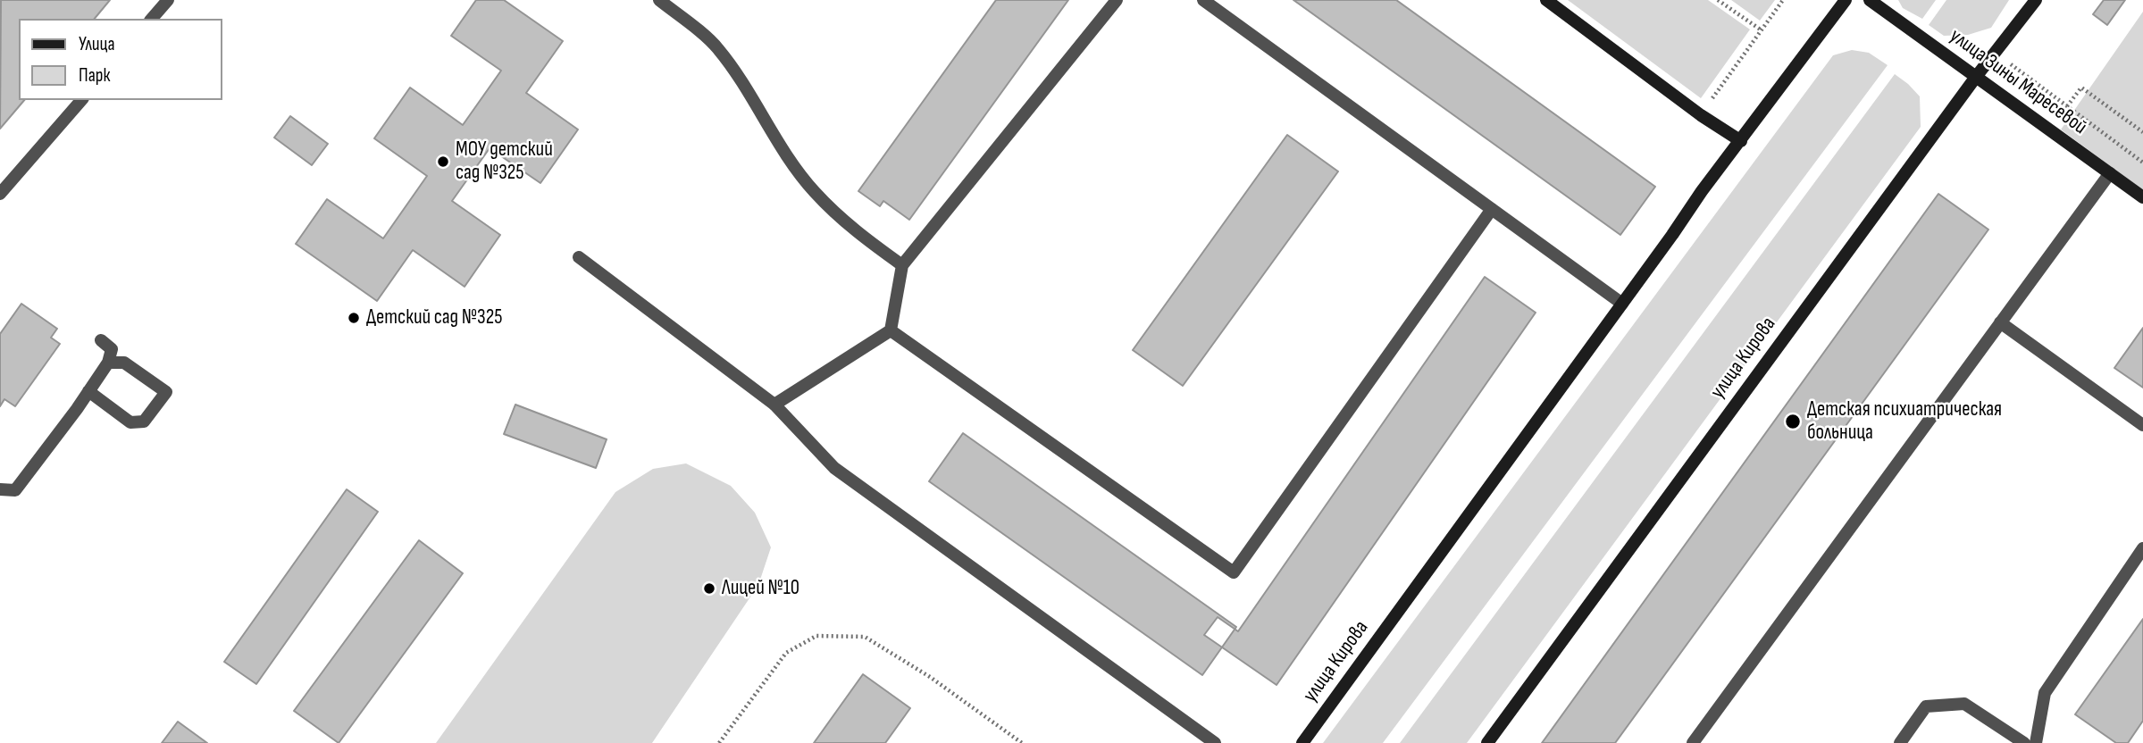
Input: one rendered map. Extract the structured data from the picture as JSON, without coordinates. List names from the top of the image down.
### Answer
{
  "streets": {
    "main road": ["улица Зины Маресевой", "улица Кирова"]
  },
  "crossings": [
    ["улица Зины Маресевой", "улица Кирова"]
  ],
  "places": [
    "МОУ детский сад №325",
    "Детский сад №325",
    "Детская психиатрическая больница",
    "Лицей №10"
  ],
  "legend": ["Улица", "Парк"]
}
